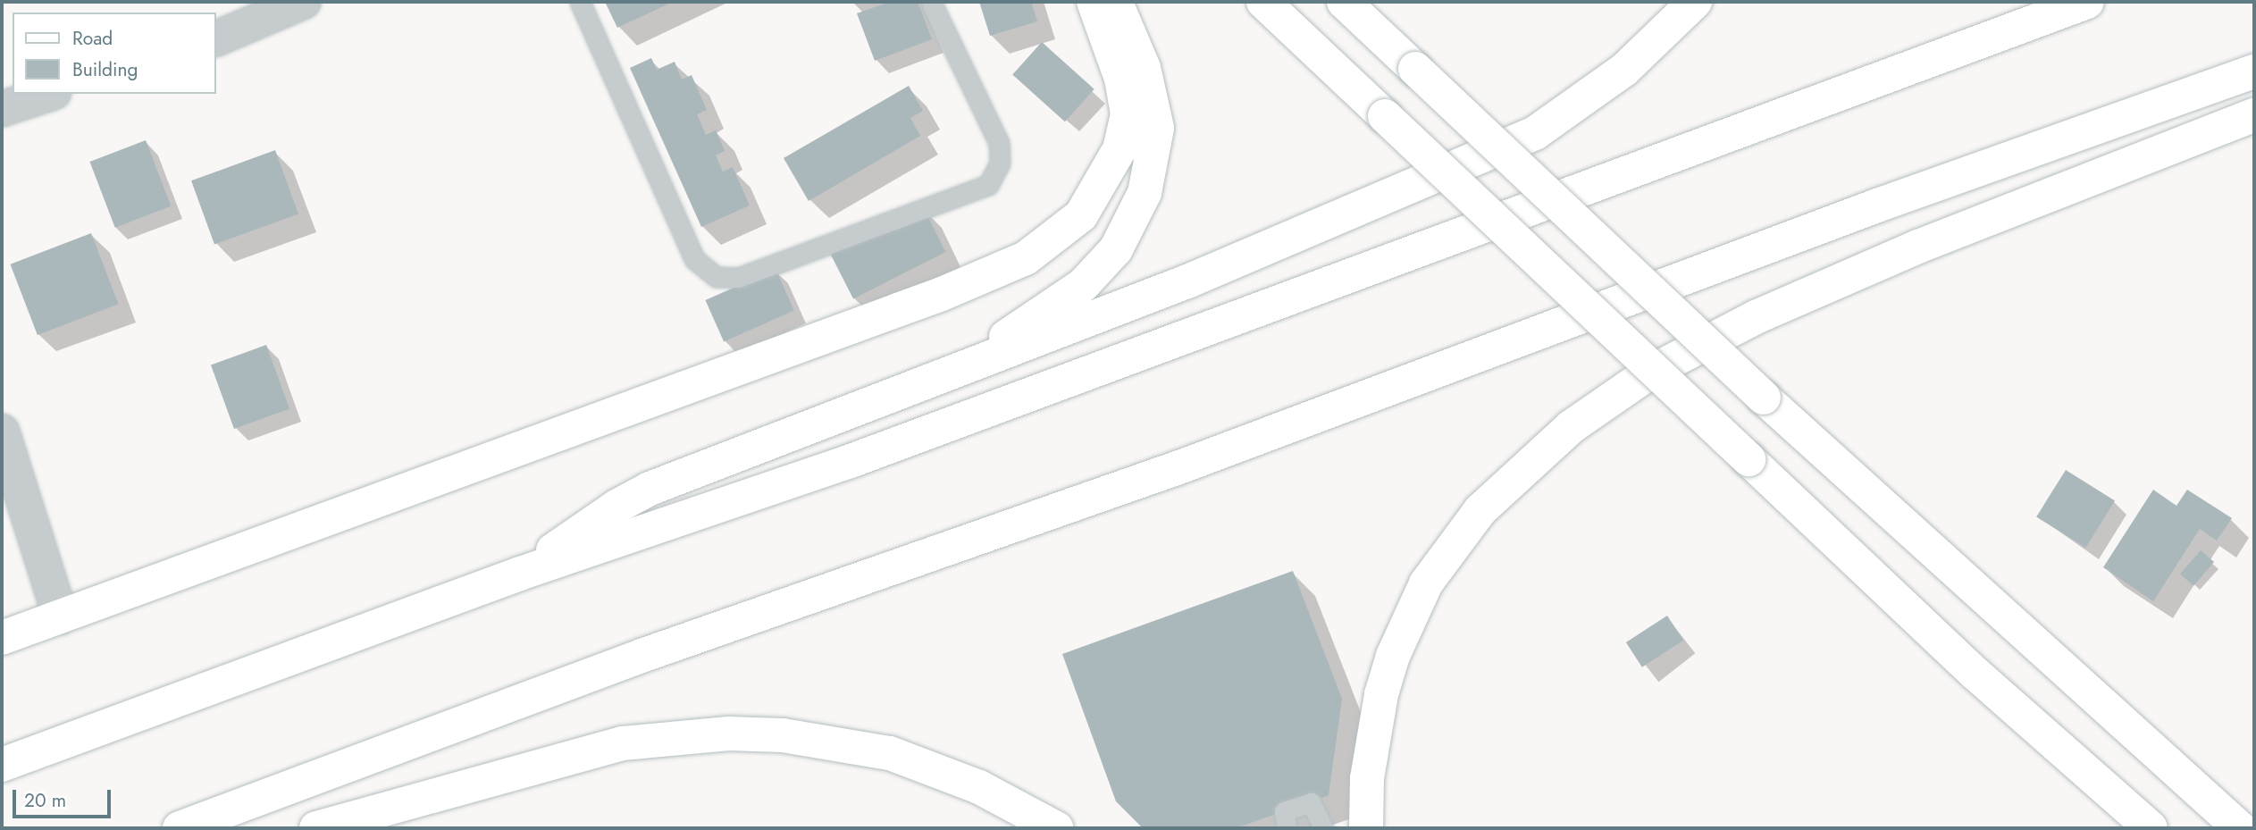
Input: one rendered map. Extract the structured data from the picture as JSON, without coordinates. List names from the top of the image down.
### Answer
{
  "legend": ["Road", "Building"],
  "scale_bar": "20 m"
}
